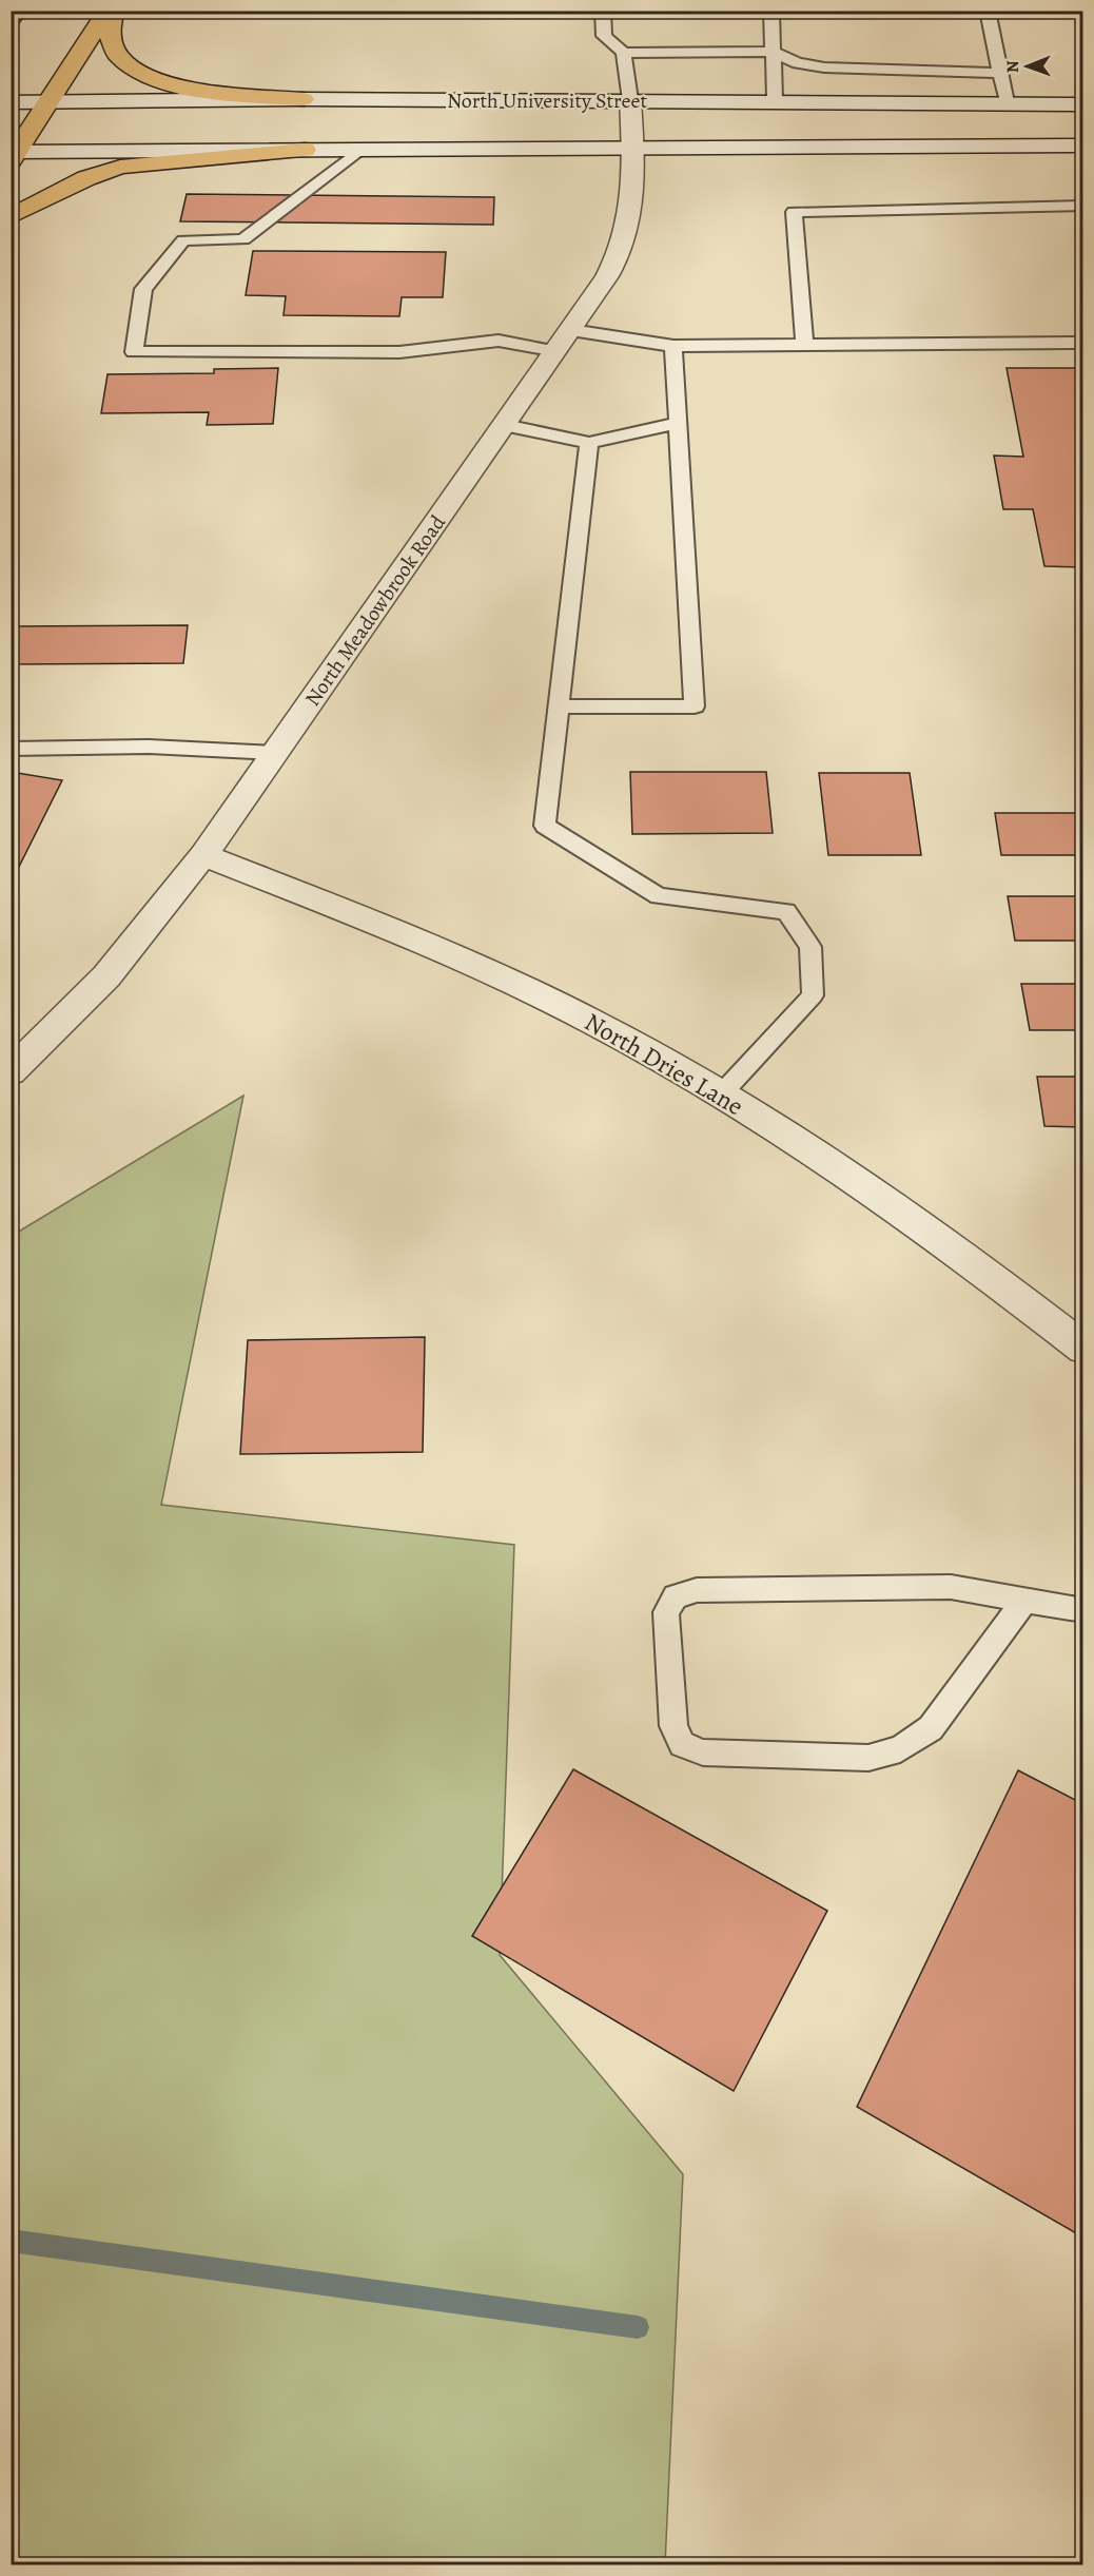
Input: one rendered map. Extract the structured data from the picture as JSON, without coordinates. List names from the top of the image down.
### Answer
{
  "streets": {
    "main road": ["North University Street", "North Meadowbrook Road", "North Dries Lane"]
  },
  "crossings": [
    ["North University Street", "North Meadowbrook Road"],
    ["North Meadowbrook Road", "North Dries Lane"]
  ],
  "north": "left"
}
